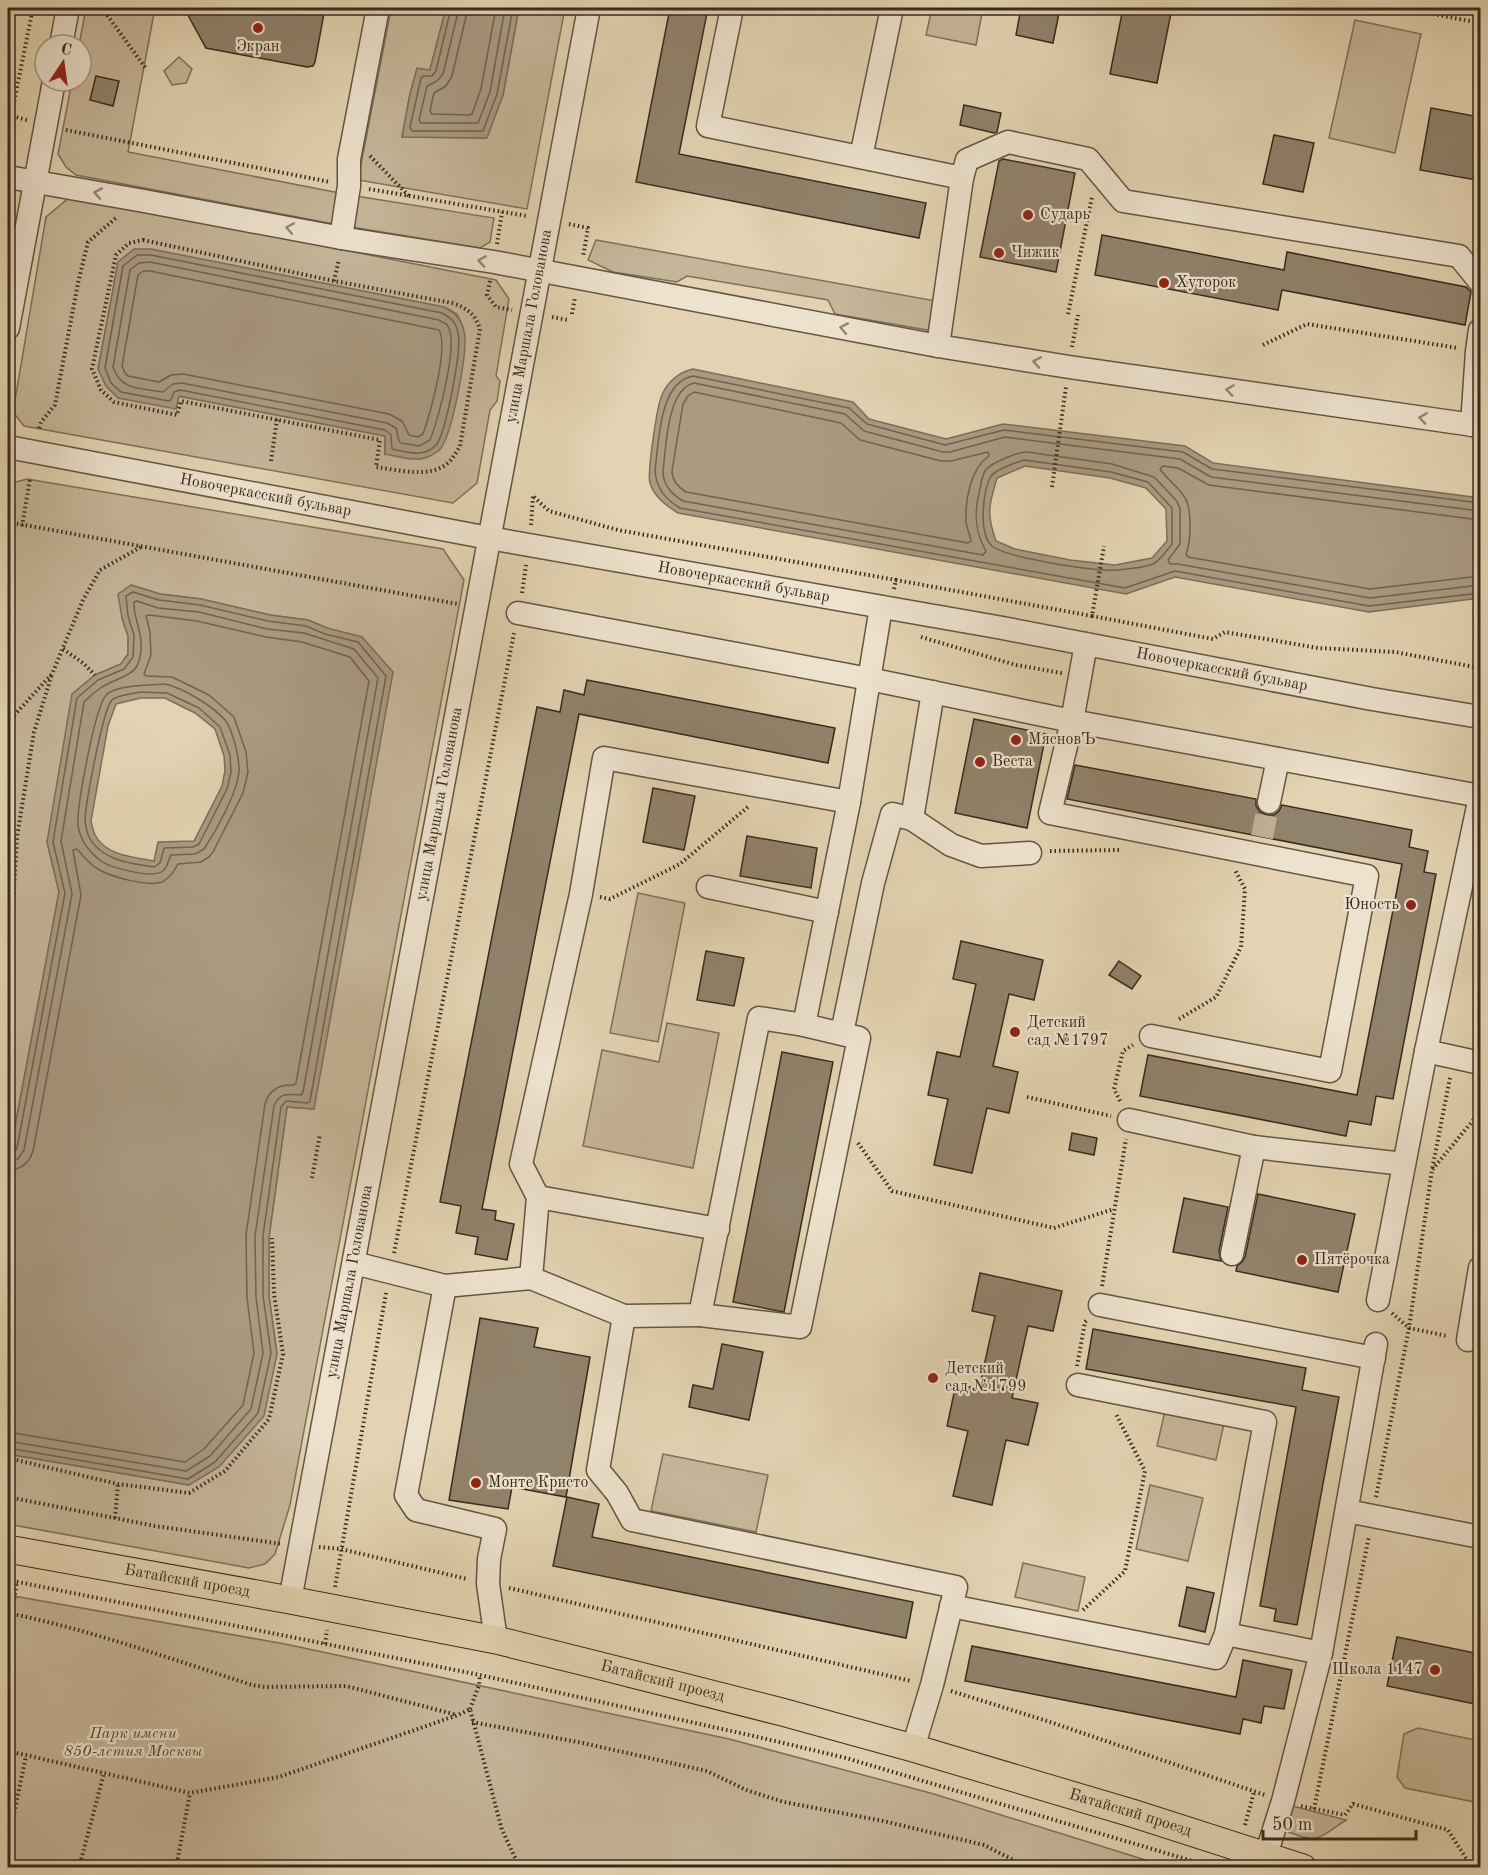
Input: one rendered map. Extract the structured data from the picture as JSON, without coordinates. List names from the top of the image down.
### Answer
{
  "streets": {
    "main road": ["Батайский проезд"],
    "street": ["улица Маршала Голованова", "Новочеркасский бульвар"]
  },
  "crossings": [
    ["улица Маршала Голованова", "Новочеркасский бульвар"],
    ["улица Маршала Голованова", "Батайский проезд"]
  ],
  "parks": ["Парк имени 850-летия Москвы"],
  "places": [
    "Экран",
    "Сударь",
    "Чижик",
    "Хуторок",
    "МясновЪ",
    "Веста",
    "Юность",
    "Детский сад №1797",
    "Пятёрочка",
    "Детский сад №1799",
    "Монте Кристо",
    "Школа 1147"
  ],
  "scale_bar": "50 m",
  "north": "top"
}
